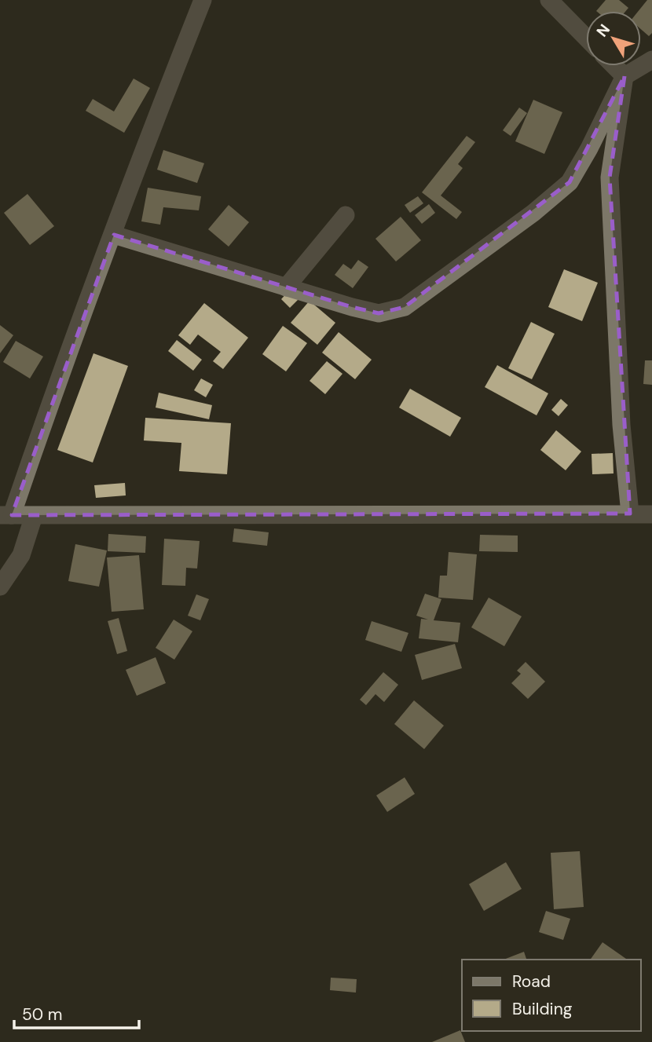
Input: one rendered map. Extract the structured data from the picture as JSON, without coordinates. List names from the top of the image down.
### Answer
{
  "legend": ["Road", "Building"],
  "scale_bar": "50 m",
  "north": "top left"
}
